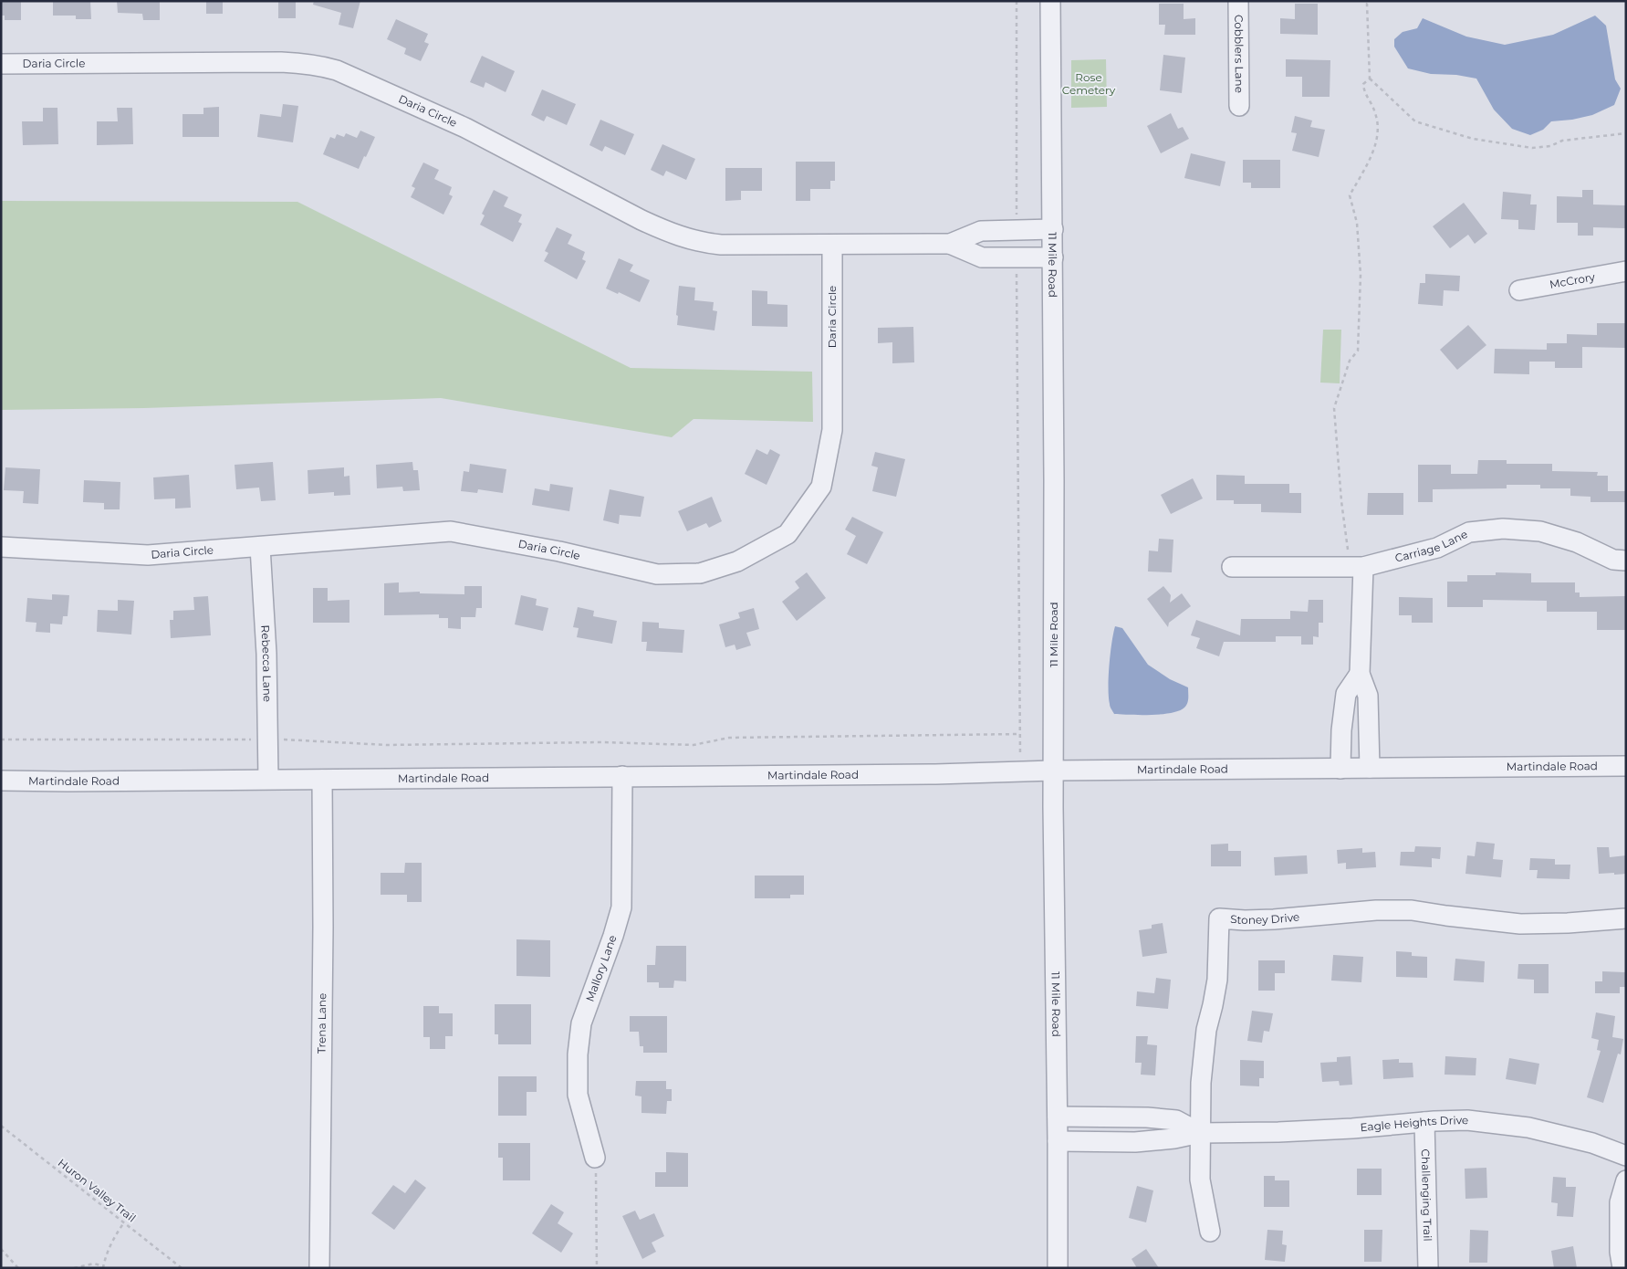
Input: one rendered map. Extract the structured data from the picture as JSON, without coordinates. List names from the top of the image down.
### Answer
{
  "streets": {
    "street": [
      "Cobblers Lane",
      "Daria Circle",
      "11 Mile Road",
      "McCrory",
      "Carriage Lane",
      "Rebecca Lane",
      "Martindale Road",
      "Stoney Drive",
      "Mallory Lane",
      "Trena Lane",
      "Eagle Heights Drive",
      "Challenging Trail"
    ],
    "path": ["Huron Valley Trail"]
  },
  "crossings": [
    ["Daria Circle", "11 Mile Road"],
    ["Daria Circle", "Rebecca Lane"],
    ["11 Mile Road", "Martindale Road"],
    ["11 Mile Road", "Eagle Heights Drive"],
    ["Rebecca Lane", "Martindale Road"],
    ["Martindale Road", "Mallory Lane"],
    ["Martindale Road", "Trena Lane"],
    ["Stoney Drive", "Eagle Heights Drive"],
    ["Eagle Heights Drive", "Challenging Trail"]
  ],
  "parks": ["Rose Cemetery"]
}
